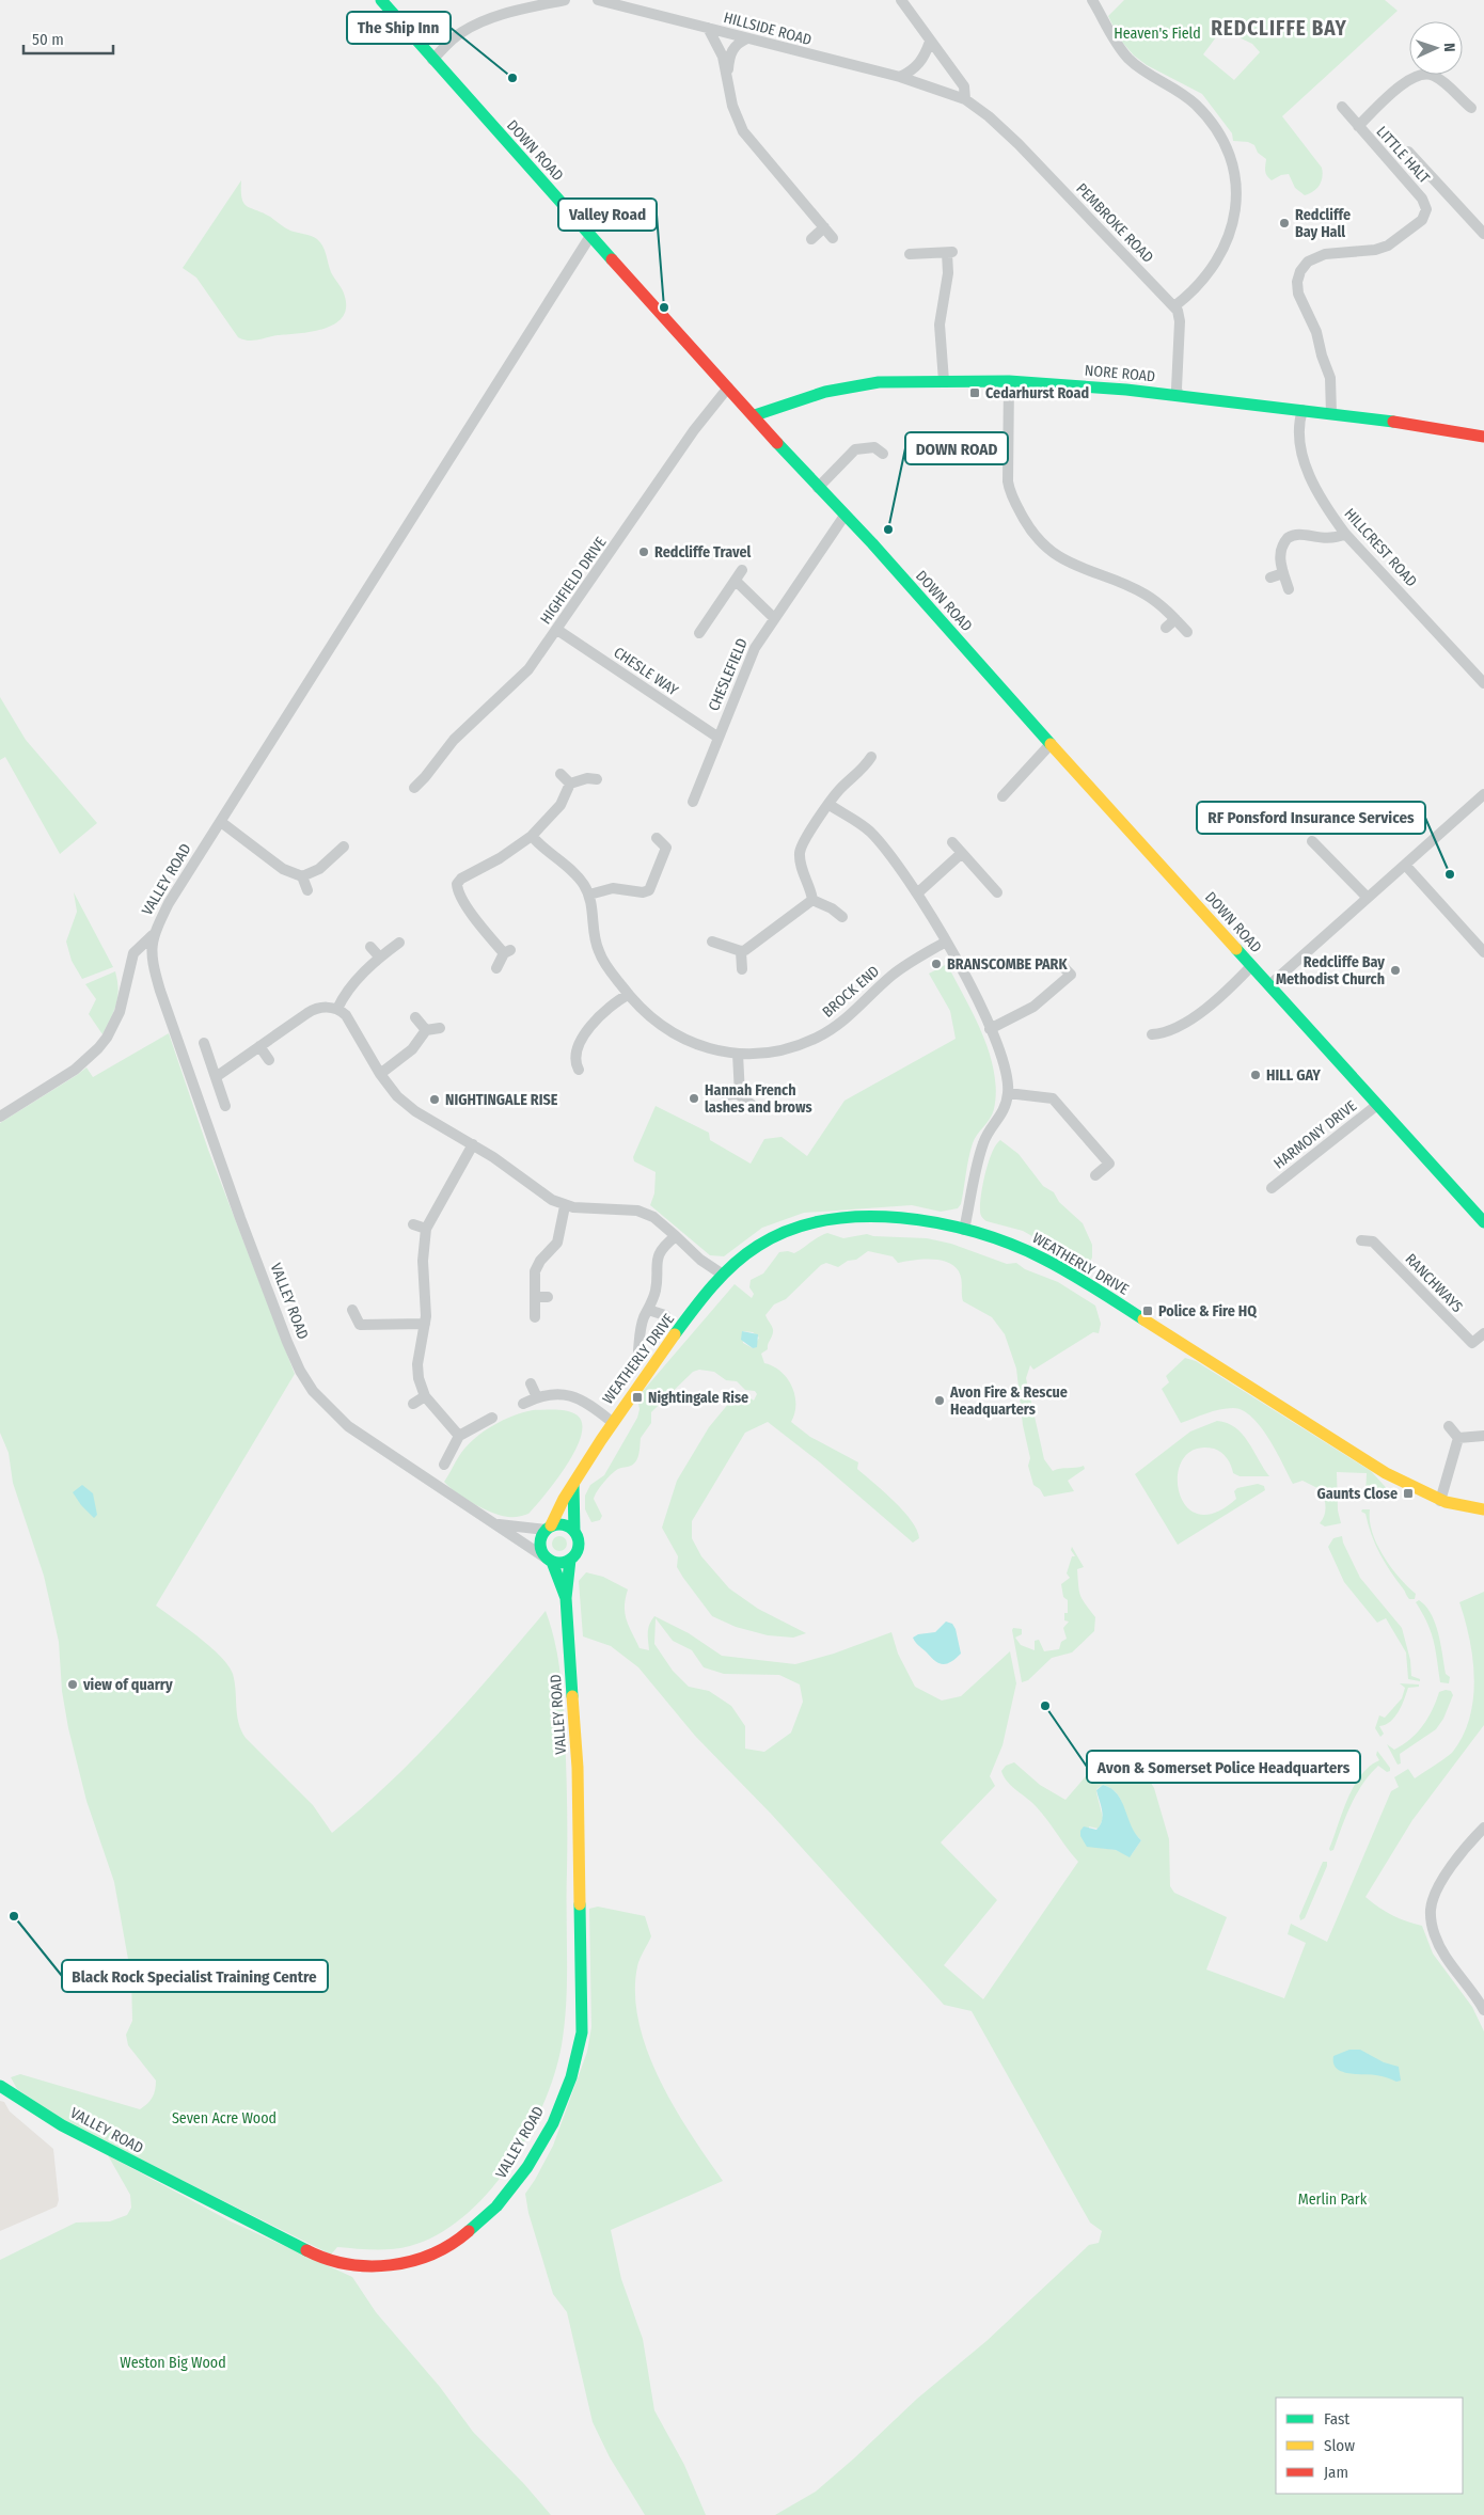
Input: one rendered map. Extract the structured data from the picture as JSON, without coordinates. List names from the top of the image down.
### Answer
{
  "streets": {
    "street": [
      "HILLSIDE ROAD",
      "DOWN ROAD",
      "LITTLE HALT",
      "PEMBROKE ROAD",
      "NORE ROAD",
      "HILLCREST ROAD",
      "HIGHFIELD DRIVE",
      "CHESLE WAY",
      "CHESLEFIELD",
      "VALLEY ROAD",
      "BROCK END",
      "HARMONY DRIVE",
      "WEATHERLY DRIVE",
      "RANCHWAYS"
    ]
  },
  "crossings": [
    ["HILLSIDE ROAD", "PEMBROKE ROAD"],
    ["DOWN ROAD", "NORE ROAD"],
    ["DOWN ROAD", "HIGHFIELD DRIVE"],
    ["DOWN ROAD", "CHESLEFIELD"],
    ["DOWN ROAD", "VALLEY ROAD"],
    ["DOWN ROAD", "HARMONY DRIVE"],
    ["LITTLE HALT", "NORE ROAD"],
    ["NORE ROAD", "HILLCREST ROAD"],
    ["HIGHFIELD DRIVE", "CHESLE WAY"],
    ["CHESLE WAY", "CHESLEFIELD"],
    ["VALLEY ROAD", "WEATHERLY DRIVE"]
  ],
  "districts": ["REDCLIFFE BAY"],
  "parks": [
    "Heaven's Field",
    "Seven Acre Wood",
    "Merlin Park",
    "Weston Big Wood"
  ],
  "places": {
    "other": [
      "The Ship Inn",
      "Redcliffe Bay Hall",
      "Valley Road",
      "DOWN ROAD",
      "Redcliffe Travel",
      "RF Ponsford Insurance Services",
      "BRANSCOMBE PARK",
      "Redcliffe Bay Methodist Church",
      "HILL GAY",
      "Hannah French lashes and brows",
      "NIGHTINGALE RISE",
      "Avon Fire & Rescue Headquarters",
      "view of quarry",
      "Avon & Somerset Police Headquarters",
      "Black Rock Specialist Training Centre"
    ],
    "transit": [
      "Cedarhurst Road",
      "Police & Fire HQ",
      "Nightingale Rise",
      "Gaunts Close"
    ]
  },
  "legend": ["Fast", "Slow", "Jam"],
  "scale_bar": "50 m",
  "north": "right"
}
